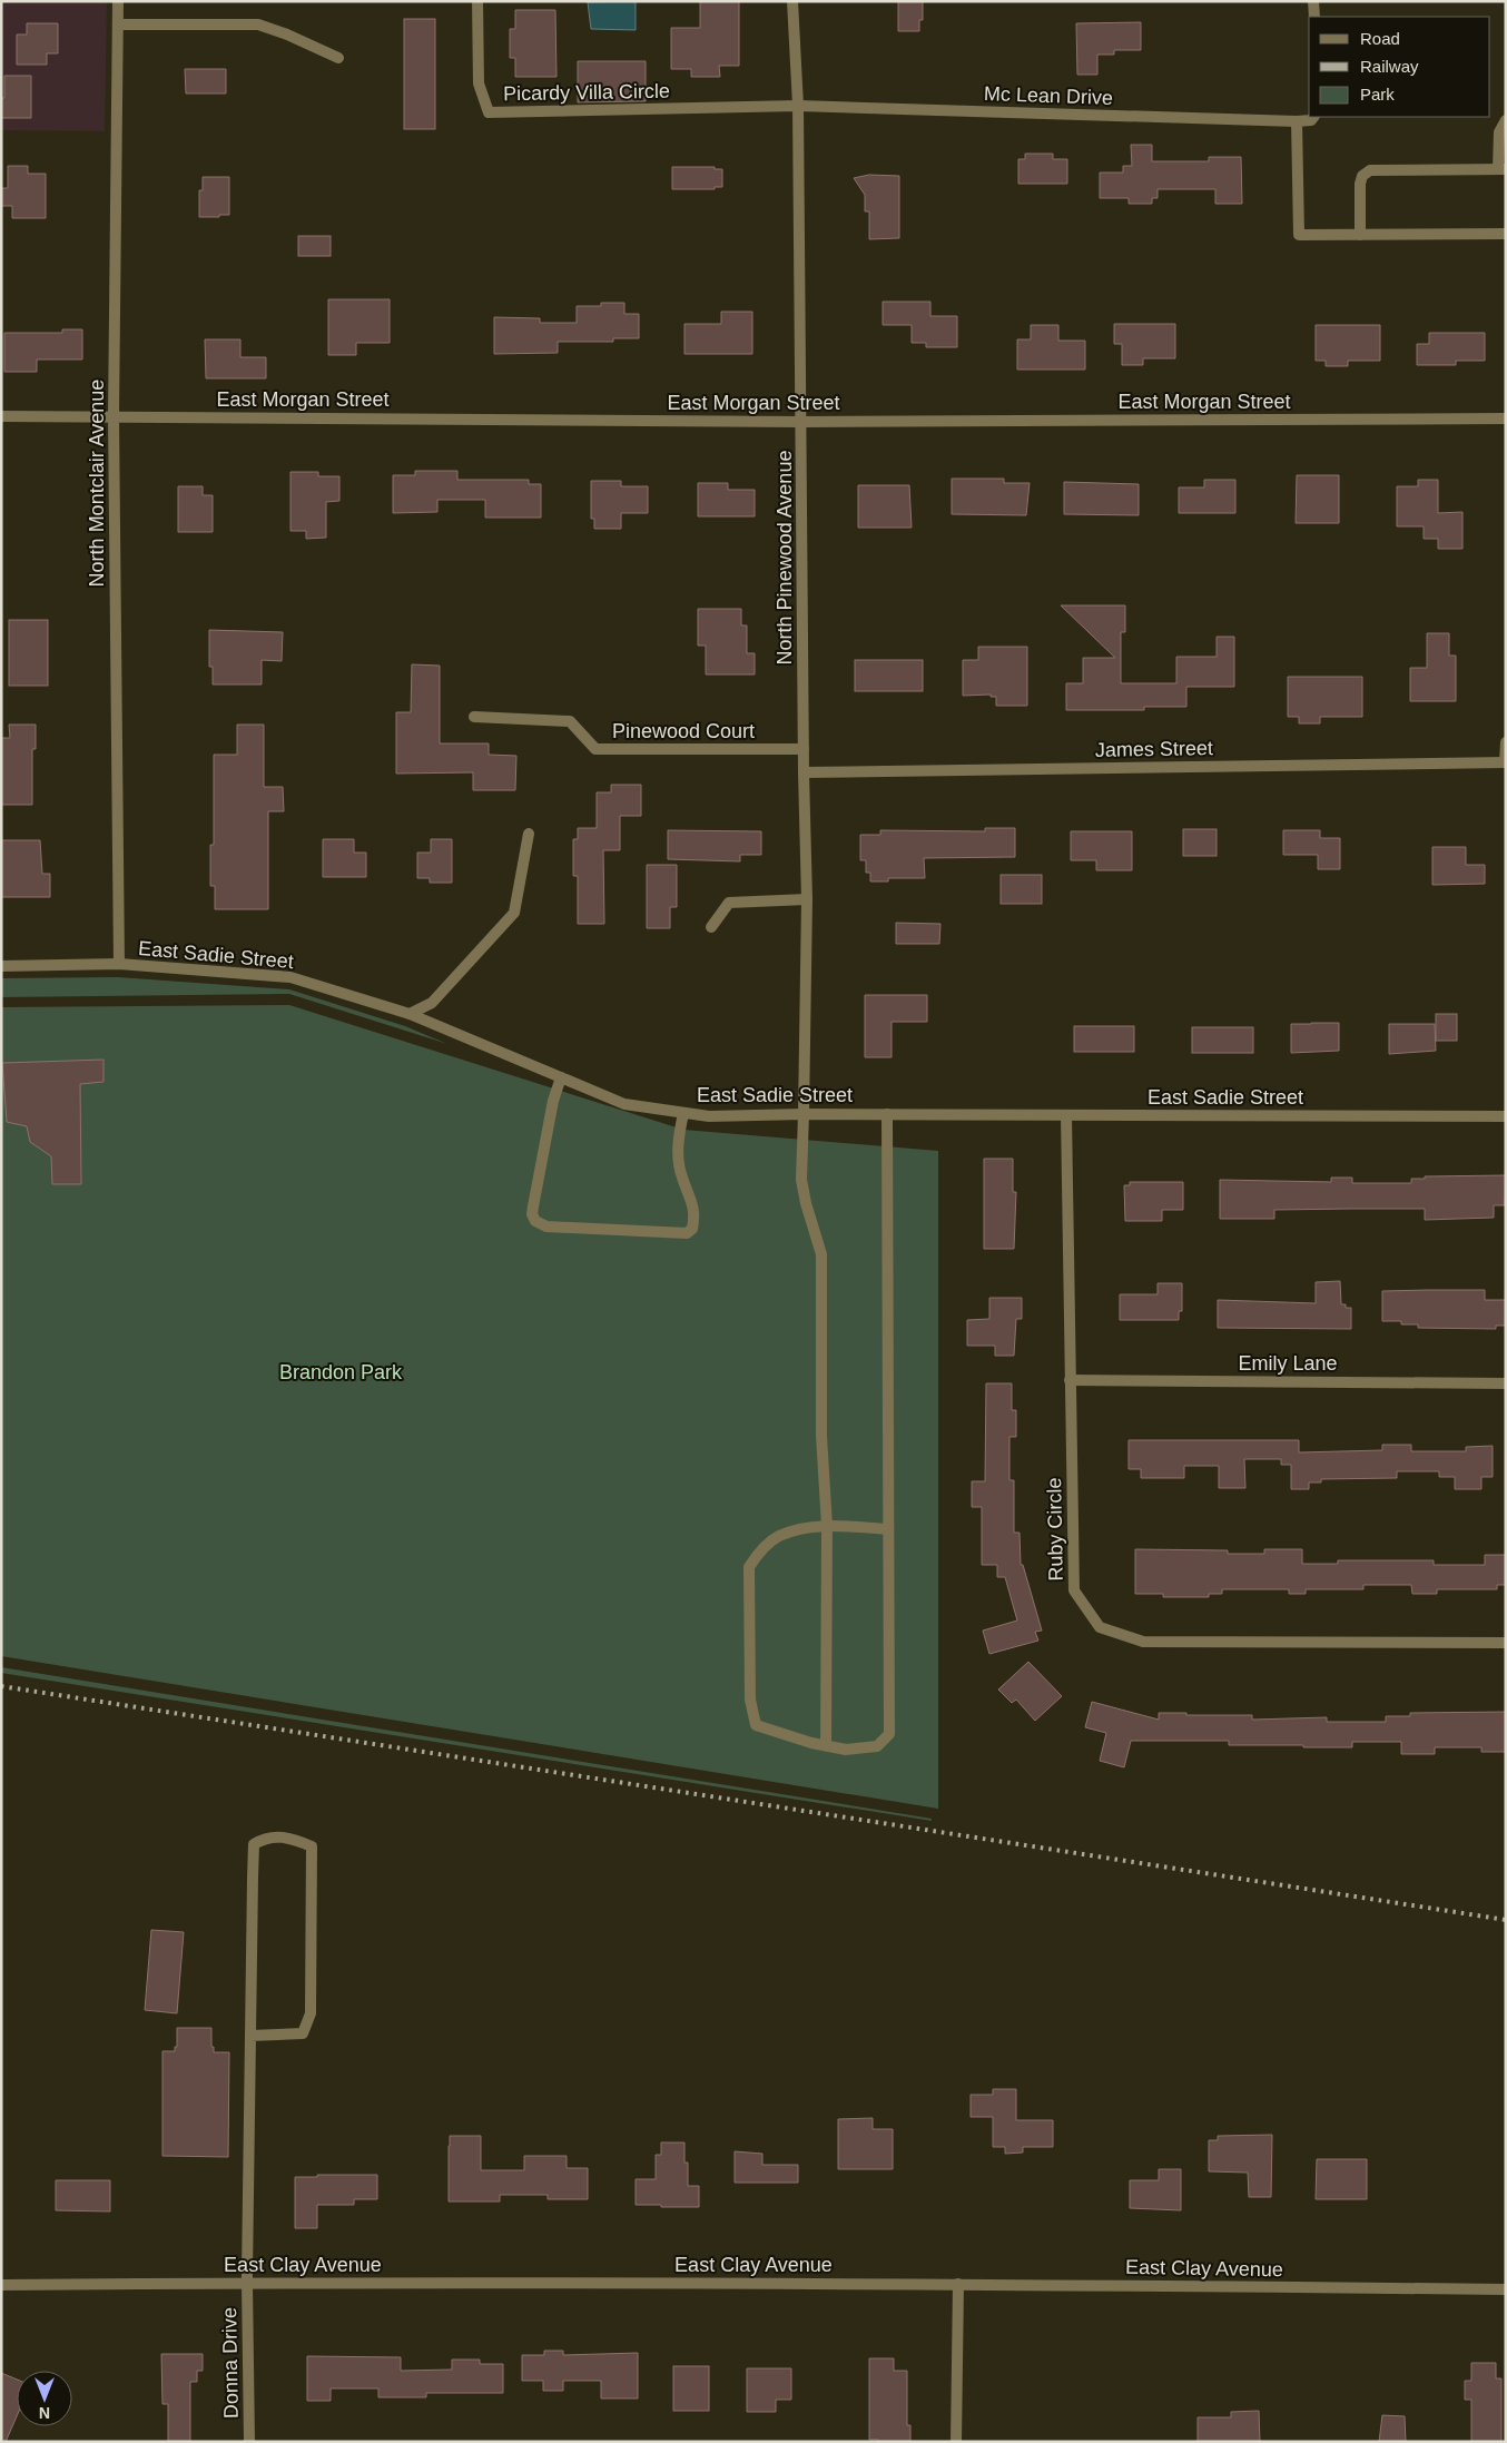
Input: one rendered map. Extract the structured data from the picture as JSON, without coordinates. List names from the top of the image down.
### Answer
{
  "streets": {
    "street": [
      "Picardy Villa Circle",
      "Mc Lean Drive",
      "East Morgan Street",
      "North Montclair Avenue",
      "North Pinewood Avenue",
      "Pinewood Court",
      "James Street",
      "East Sadie Street",
      "Emily Lane",
      "Ruby Circle",
      "East Clay Avenue",
      "Donna Drive"
    ]
  },
  "crossings": [
    ["Picardy Villa Circle", "Mc Lean Drive"],
    ["Picardy Villa Circle", "North Pinewood Avenue"],
    ["Mc Lean Drive", "North Pinewood Avenue"],
    ["East Morgan Street", "North Montclair Avenue"],
    ["East Morgan Street", "North Pinewood Avenue"],
    ["North Montclair Avenue", "East Sadie Street"],
    ["North Pinewood Avenue", "Pinewood Court"],
    ["North Pinewood Avenue", "James Street"],
    ["North Pinewood Avenue", "East Sadie Street"],
    ["East Sadie Street", "Ruby Circle"],
    ["Emily Lane", "Ruby Circle"],
    ["East Clay Avenue", "Donna Drive"]
  ],
  "parks": ["Brandon Park"],
  "legend": ["Road", "Railway", "Park"],
  "north": "bottom"
}
